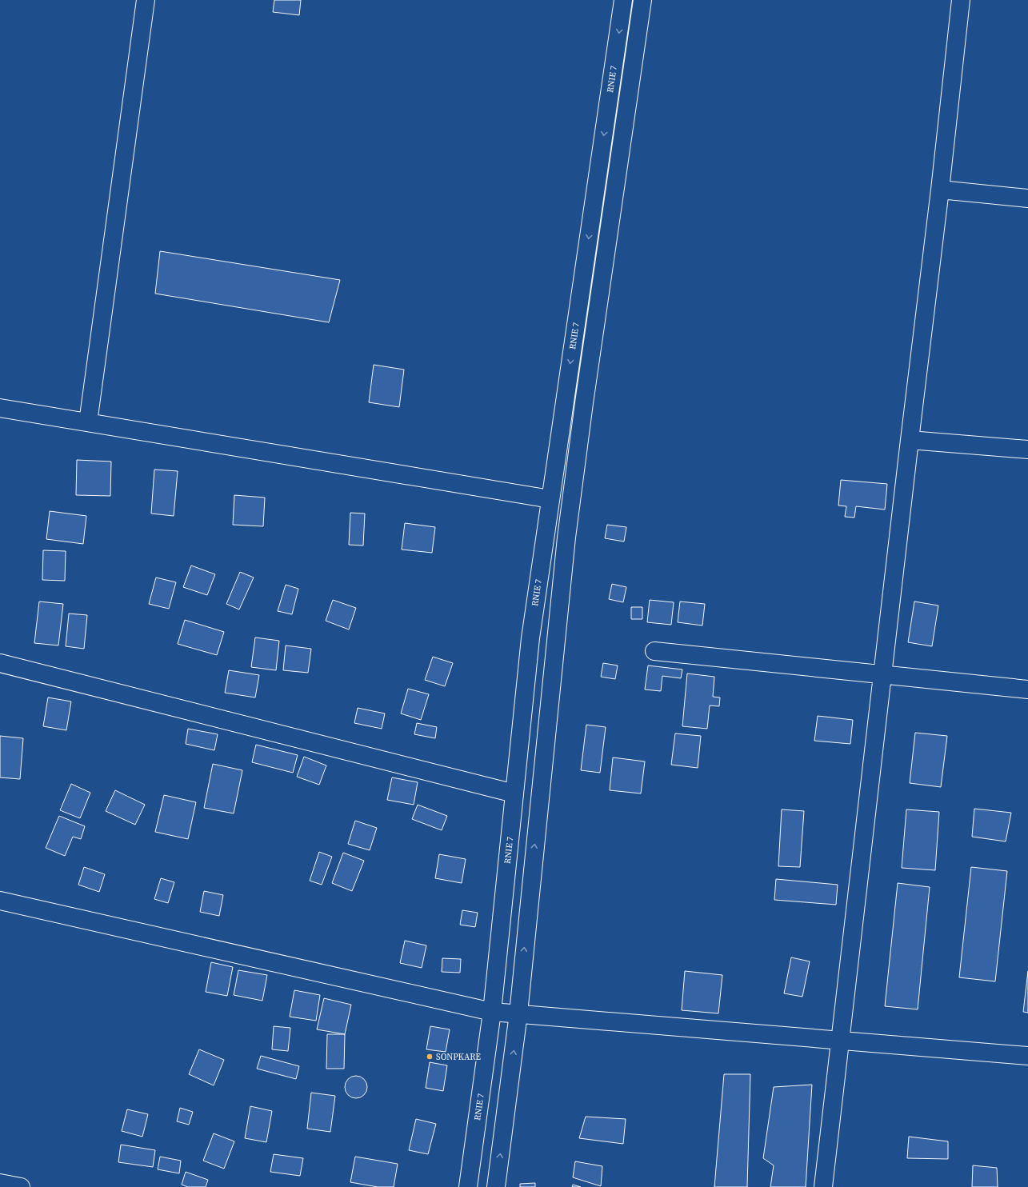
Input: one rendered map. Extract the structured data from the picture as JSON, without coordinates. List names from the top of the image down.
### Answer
{
  "streets": {
    "street": ["RNIE 7"]
  },
  "places": ["SONPKARE"]
}
